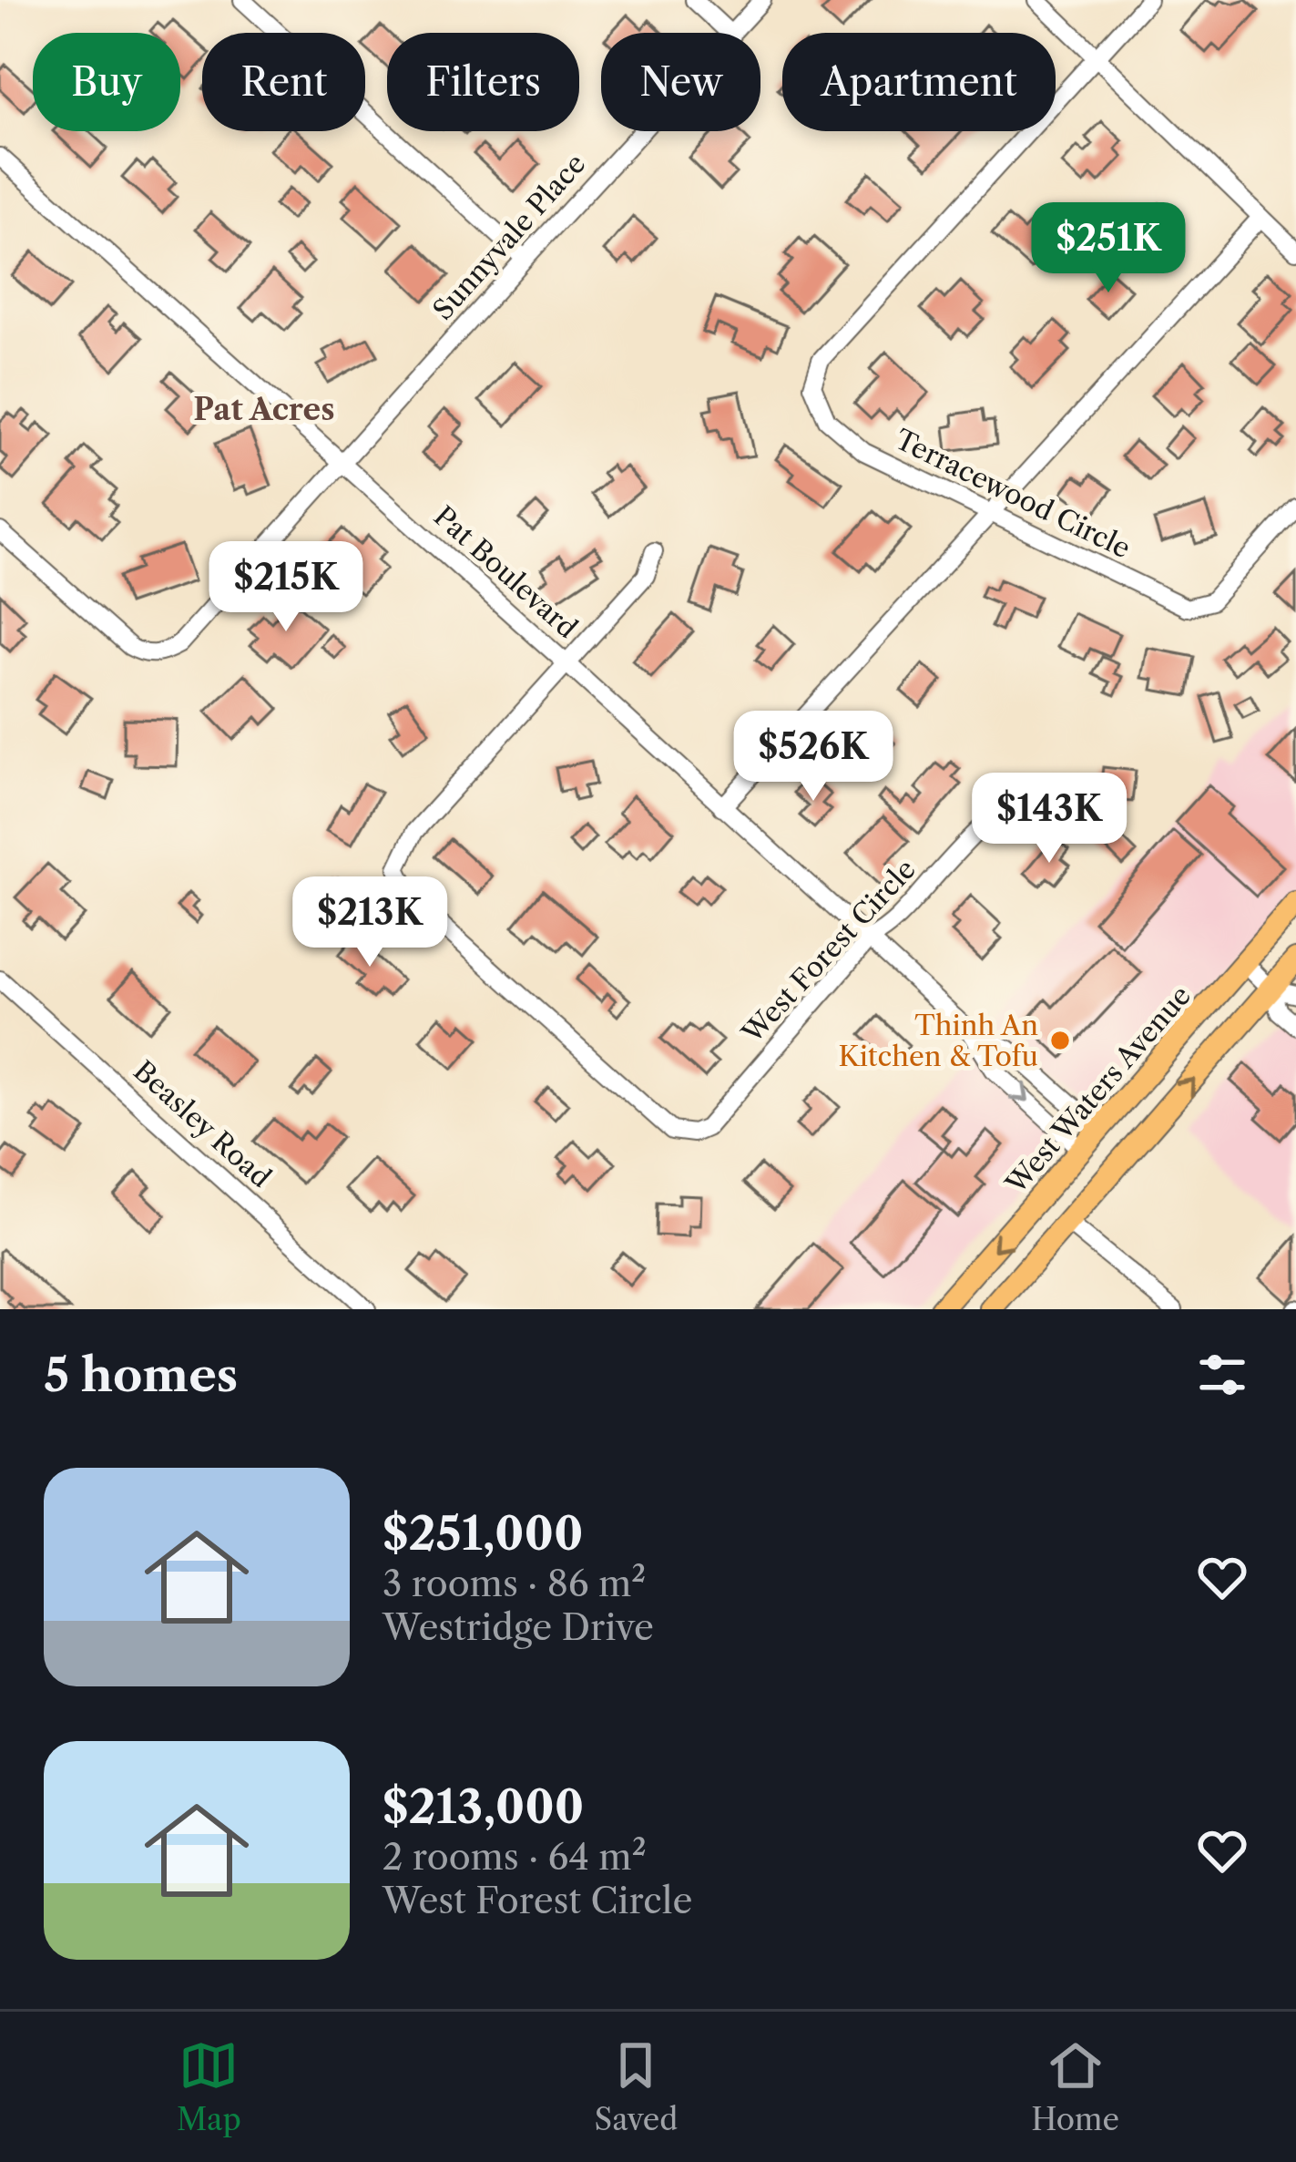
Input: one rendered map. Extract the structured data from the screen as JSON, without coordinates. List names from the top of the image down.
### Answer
{
  "streets": {
    "main road": ["West Waters Avenue"],
    "street": [
      "Sunnyvale Place",
      "Terracewood Circle",
      "Pat Boulevard",
      "West Forest Circle",
      "Beasley Road"
    ]
  },
  "crossings": [
    ["Sunnyvale Place", "Pat Boulevard"],
    ["Pat Boulevard", "West Forest Circle"],
    ["Pat Boulevard", "West Waters Avenue"]
  ],
  "districts": ["Pat Acres"],
  "places": ["Thinh An Kitchen & Tofu"],
  "page": {
    "chip": [
      "Buy",
      "Rent",
      "Filters",
      "New",
      "Apartment"
    ],
    "price": [
      "$251K",
      "$215K",
      "$526K",
      "$143K",
      "$213K"
    ],
    "heading": "5 homes",
    "list": [
      {
        "name": "$251,000",
        "note": "3 rooms · 86 m² · Westridge Drive"
      },
      {
        "name": "$213,000",
        "note": "2 rooms · 64 m² · West Forest Circle"
      }
    ],
    "tabs": ["Map", "Saved", "Home"]
  }
}
